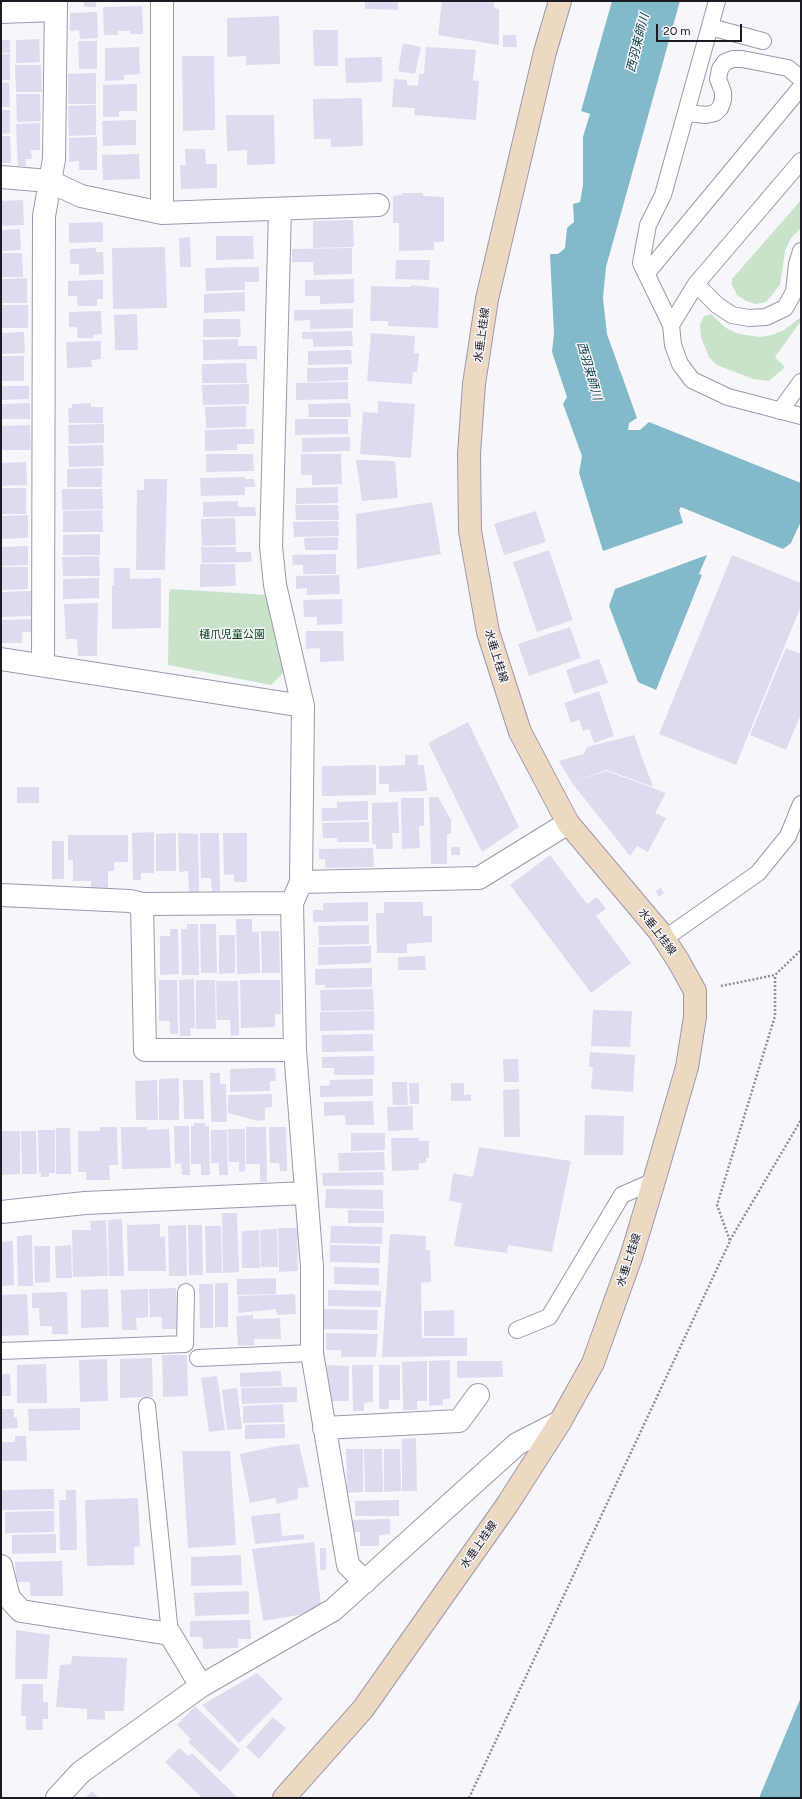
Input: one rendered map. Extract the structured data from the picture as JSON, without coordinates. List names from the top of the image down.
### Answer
{
  "streets": {
    "main road": ["水垂上桂線"]
  },
  "water": ["西羽束師川"],
  "parks": ["樋爪児童公園"],
  "scale_bar": "20 m"
}
